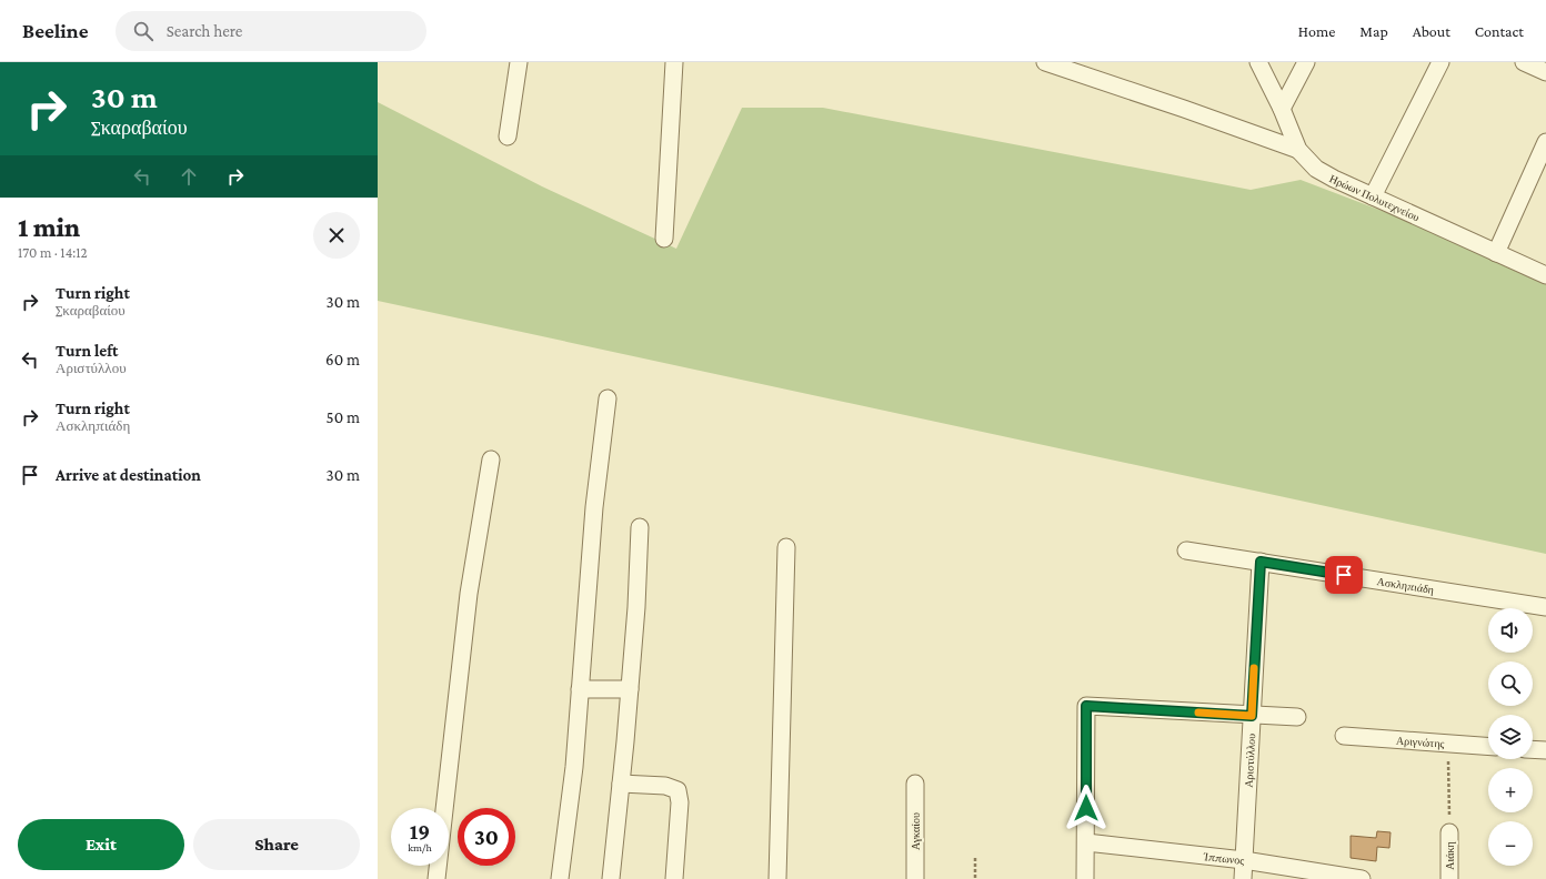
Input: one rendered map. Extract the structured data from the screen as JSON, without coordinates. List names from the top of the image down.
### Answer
{
  "streets": {
    "street": [
      "Ηρώων Πολυτεχνείου",
      "Ασκληπιάδη",
      "Αριγνώτης",
      "Αριστύλλου",
      "Αγκαίου",
      "Αιάκη",
      "Ίππωνος"
    ]
  },
  "crossings": [
    ["Ασκληπιάδη", "Αριστύλλου"],
    ["Αριστύλλου", "Ίππωνος"]
  ],
  "page": {
    "header": "Beeline",
    "search": "Search here",
    "nav": [
      "Home",
      "Map",
      "About",
      "Contact"
    ],
    "turn": ["30 m", "Σκαραβαίου"],
    "heading": ["1 min", "170 m · 14:12"],
    "list": [
      {
        "name": "Turn right",
        "note": "Σκαραβαίου",
        "value": "30 m"
      },
      {
        "name": "Turn left",
        "note": "Αριστύλλου",
        "value": "60 m"
      },
      {
        "name": "Turn right",
        "note": "Ασκληπιάδη",
        "value": "50 m"
      },
      {
        "name": "Arrive at destination",
        "value": "30 m"
      }
    ],
    "map_buttons": ["+", "−"],
    "speed": "19 km/h",
    "limit": "30",
    "buttons": ["Exit", "Share"]
  }
}
